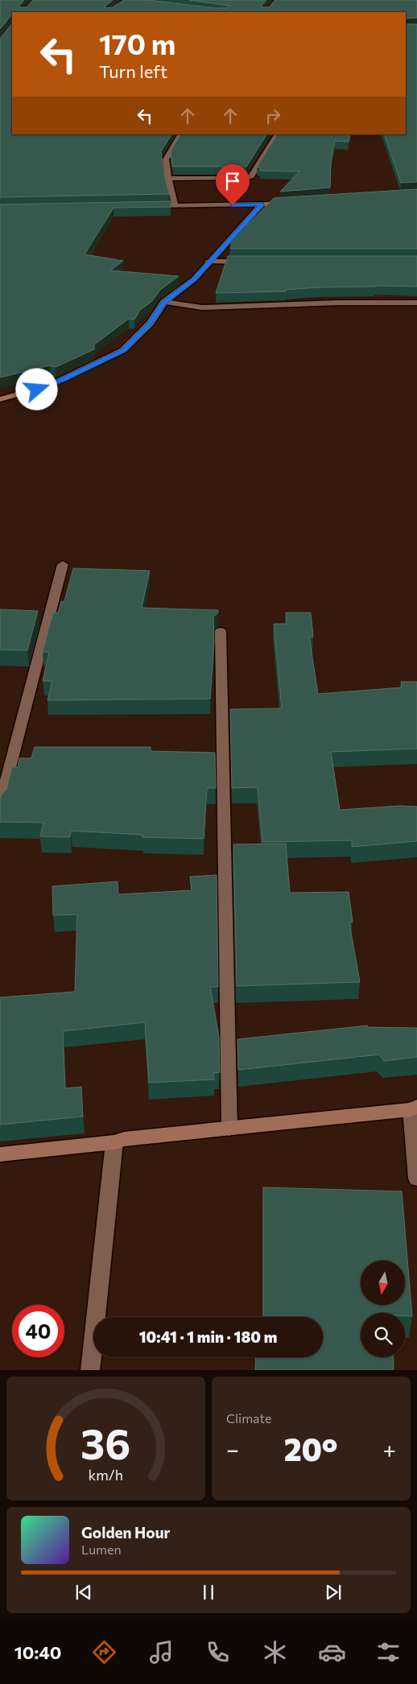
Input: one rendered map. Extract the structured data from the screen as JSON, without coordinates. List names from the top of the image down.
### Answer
{
  "north": "bottom",
  "page": {
    "turn": ["170 m", "Turn left"],
    "limit": "40",
    "trip": "10:41 · 1 min · 180 m",
    "tile": "Climate",
    "heat": ["−", "20°", "+"],
    "song": ["Golden Hour", "Lumen"],
    "tabs": "10:40",
    "gauge": ["36", "km/h"]
  }
}
